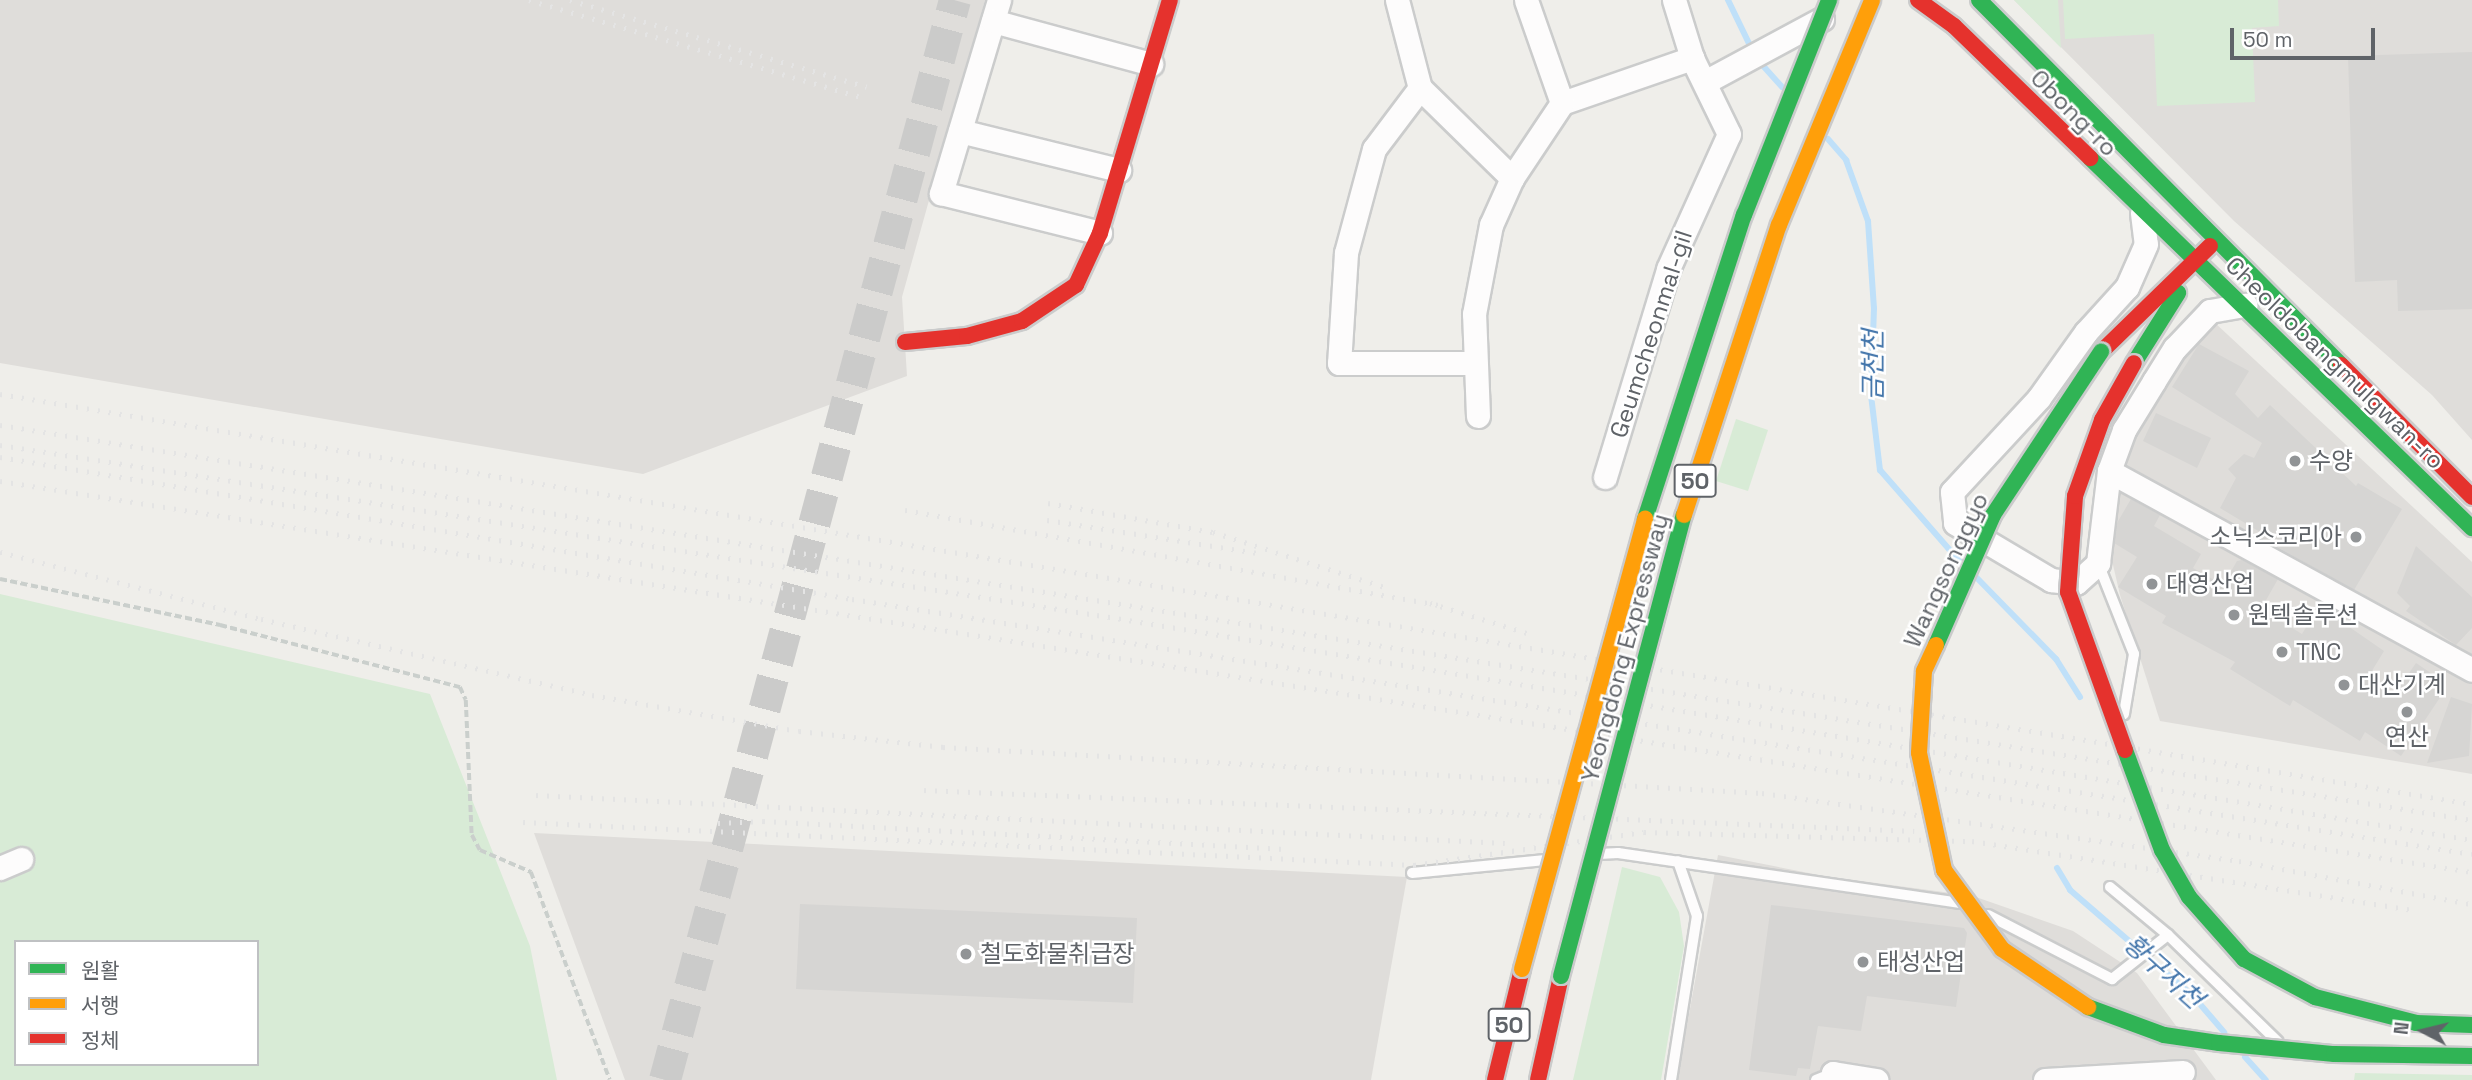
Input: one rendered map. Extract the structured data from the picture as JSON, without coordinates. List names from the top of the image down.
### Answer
{
  "streets": {
    "main road": [
      "Obong-ro",
      "Cheoldobangmulgwan-ro",
      "50",
      "Wangsonggyo",
      "Yeongdong Expressway"
    ],
    "street": ["Geumcheonmal-gil"]
  },
  "crossings": [
    ["Obong-ro", "Cheoldobangmulgwan-ro"],
    ["Obong-ro", "Wangsonggyo"],
    ["Cheoldobangmulgwan-ro", "Wangsonggyo"]
  ],
  "water": ["금천천", "황구지천"],
  "places": [
    "수양",
    "소닉스코리아",
    "대영산업",
    "원텍솔루션",
    "TNC",
    "대산기계",
    "연산",
    "철도화물취급장",
    "태성산업"
  ],
  "legend": ["원활", "서행", "정체"],
  "scale_bar": "50 m",
  "north": "left"
}
